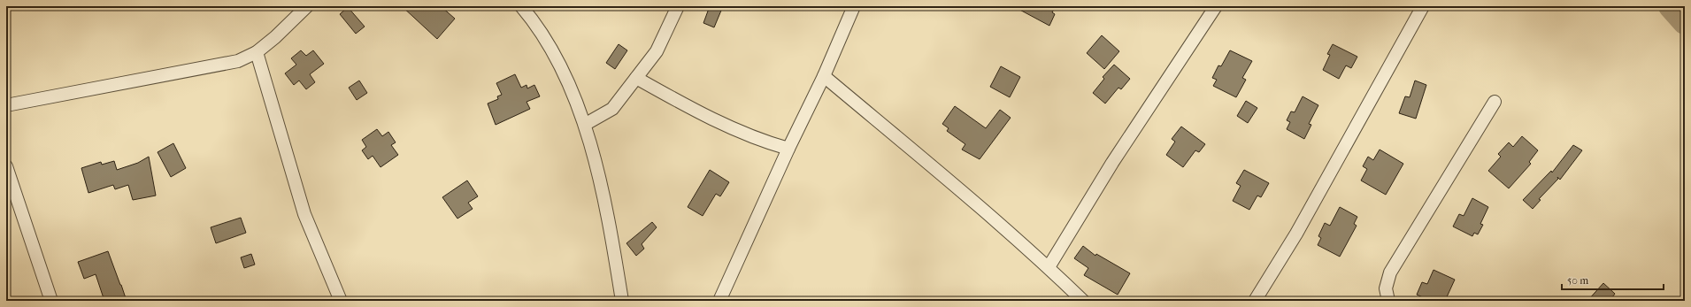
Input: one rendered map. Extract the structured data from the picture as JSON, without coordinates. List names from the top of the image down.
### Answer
{
  "scale_bar": "50 m"
}
